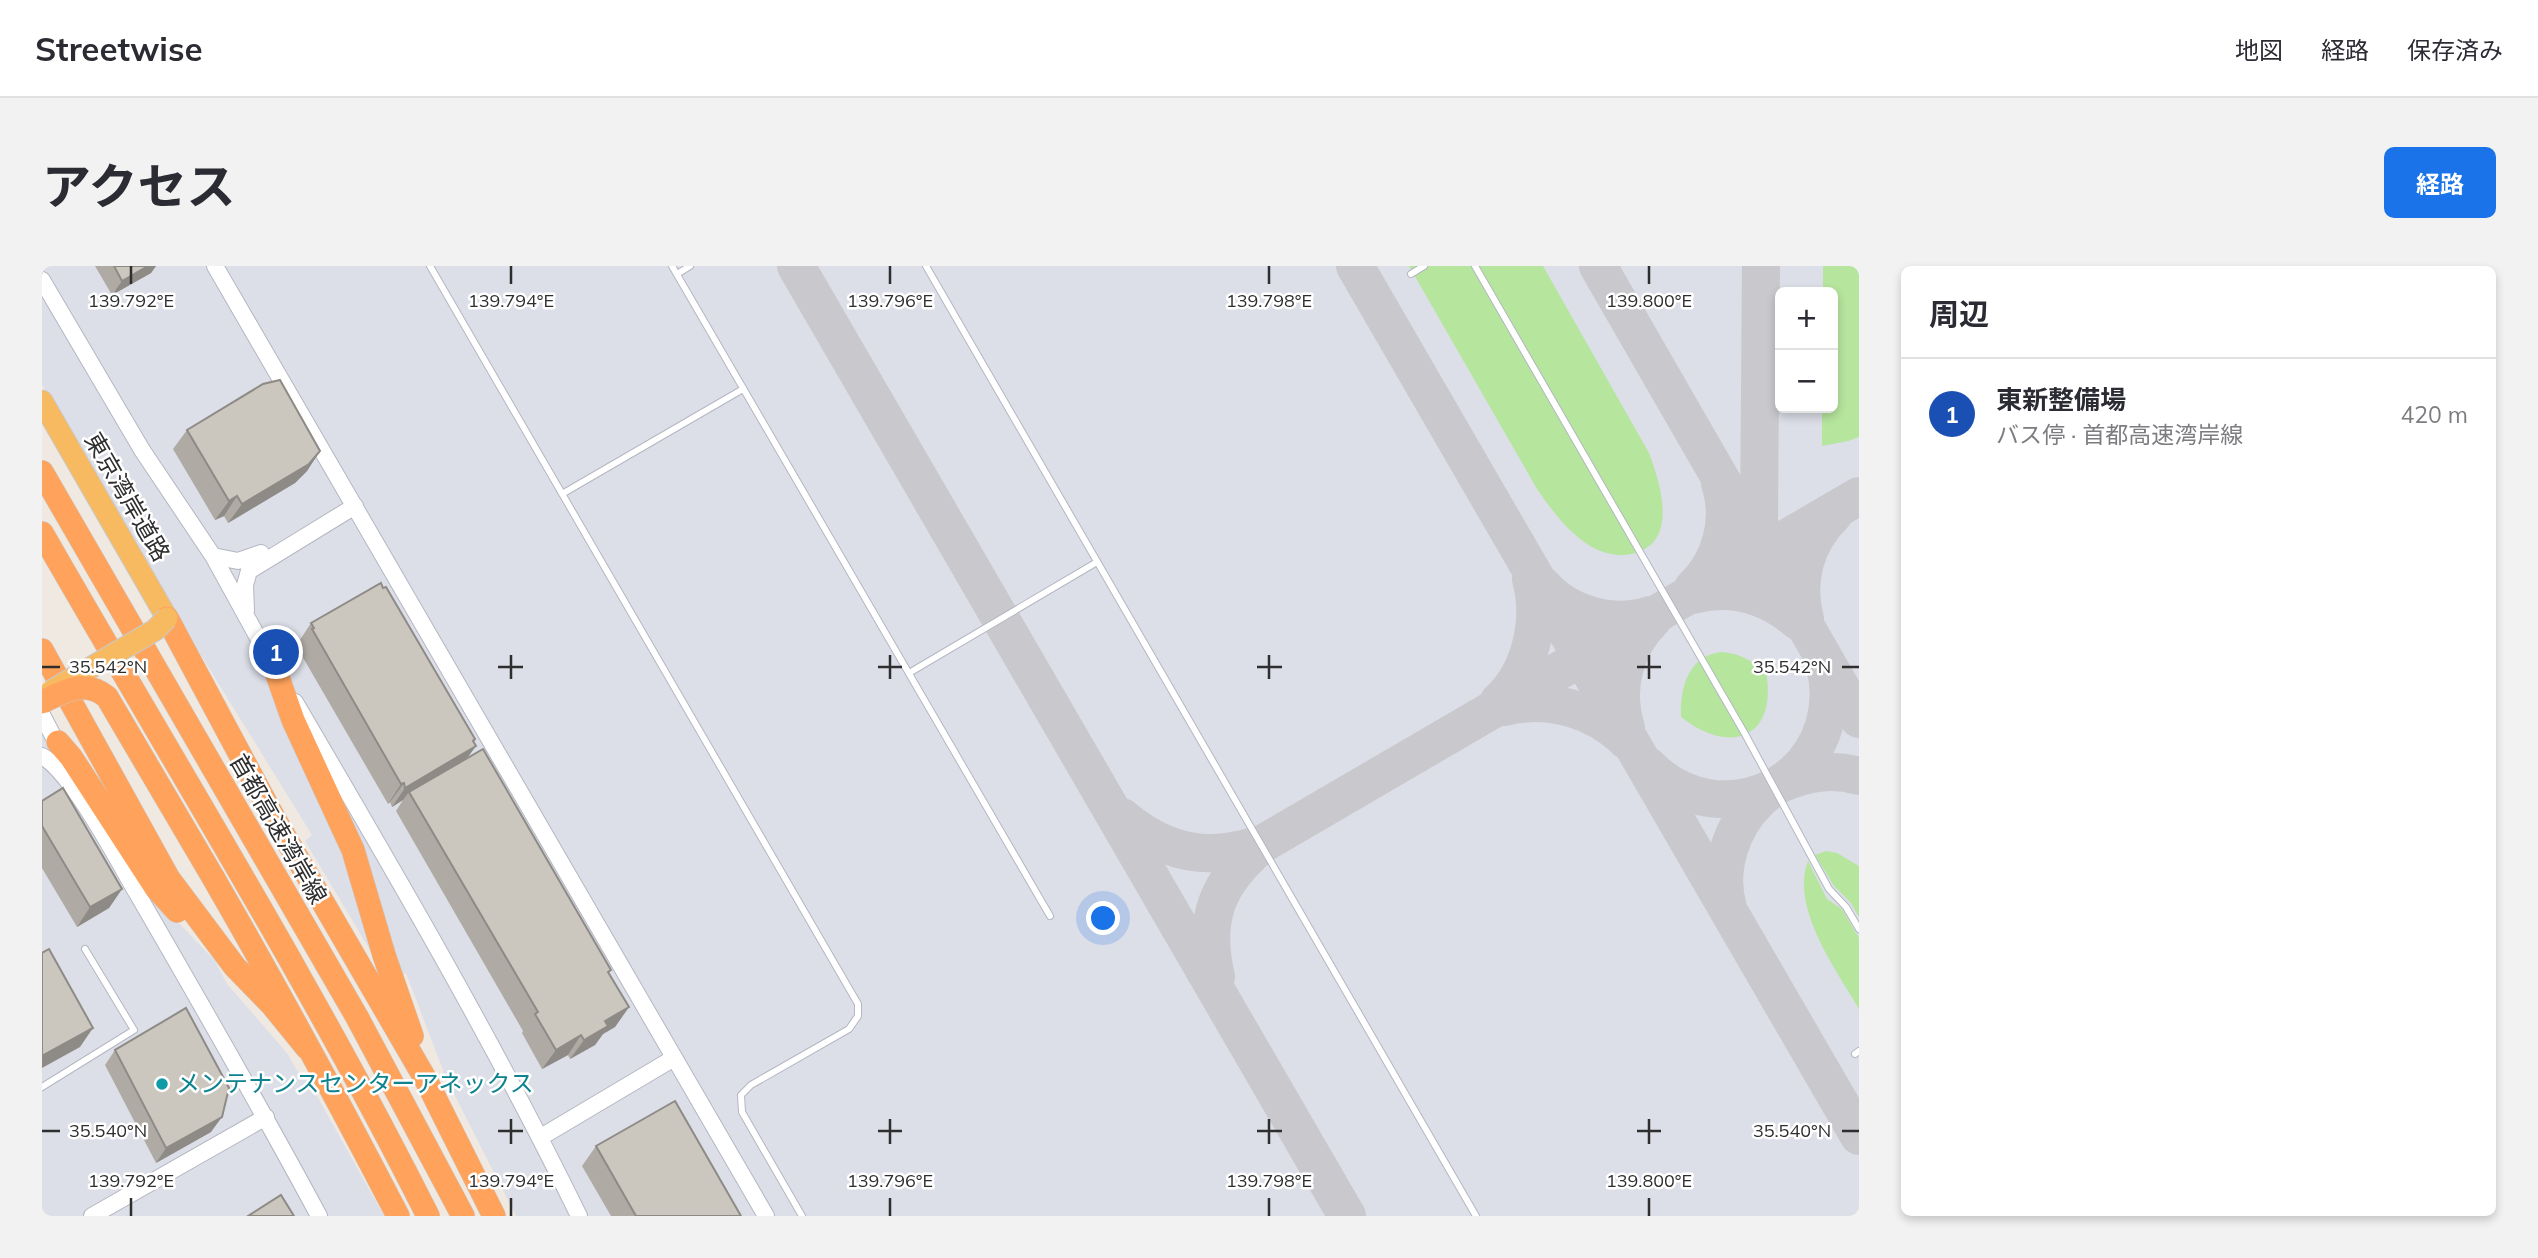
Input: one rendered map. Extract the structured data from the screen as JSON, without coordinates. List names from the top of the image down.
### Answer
{
  "streets": {
    "highway": ["東京湾岸道路", "首都高速湾岸線"]
  },
  "places": ["メンテナンスセンターアネックス"],
  "page": {
    "header": "Streetwise",
    "nav": ["地図", "経路", "保存済み"],
    "title": "アクセス",
    "buttons": "経路",
    "heading": "周辺",
    "map_buttons": ["+", "−"],
    "list": [
      {
        "mark": "1",
        "name": "東新整備場",
        "note": "バス停 · 首都高速湾岸線",
        "value": "420 m"
      }
    ],
    "pins": "1"
  },
  "coordinates": [
    "139.792°E",
    "139.794°E",
    "139.796°E",
    "139.798°E",
    "139.800°E",
    "35.542°N",
    "35.540°N"
  ]
}
